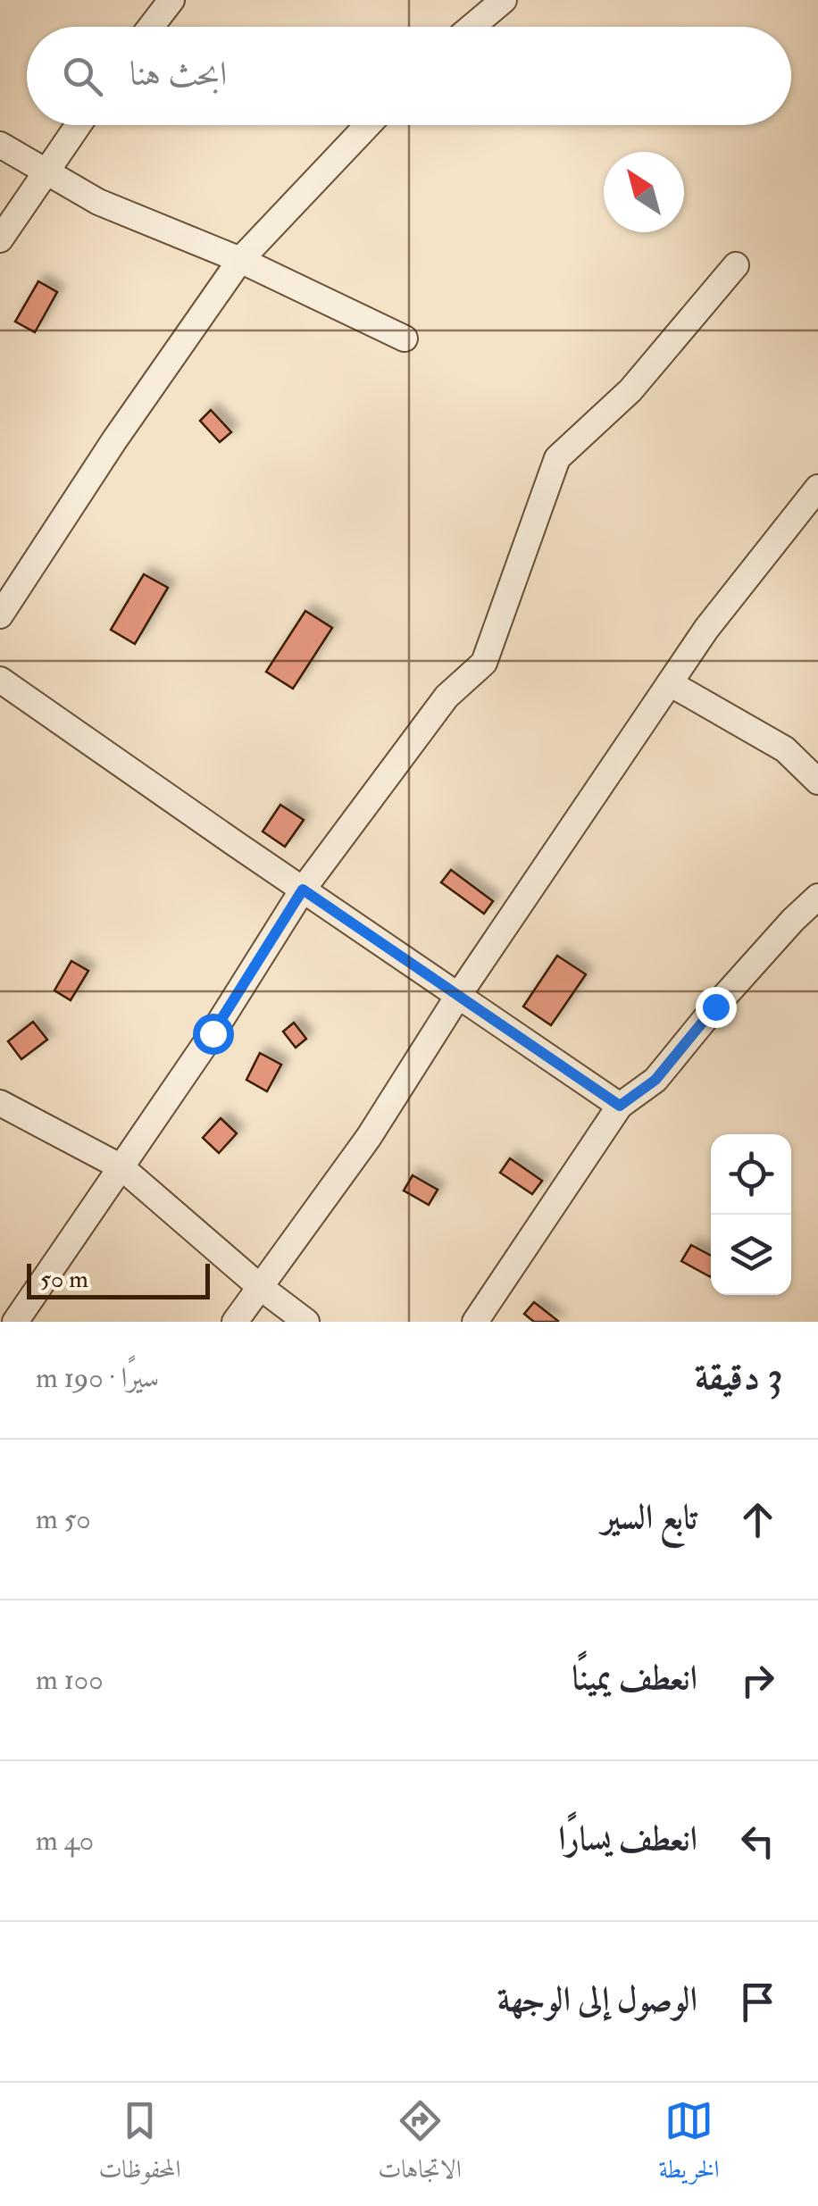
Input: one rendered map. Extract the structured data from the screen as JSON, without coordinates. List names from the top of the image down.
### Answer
{
  "scale_bar": "50 m",
  "north": "top left",
  "page": {
    "search": "ابحث هنا",
    "scale": "50 m",
    "heading": ["3 دقيقة", "سيرًا · 190 m"],
    "list": [
      ["تابع السير", "50 m"],
      ["انعطف يمينًا", "100 m"],
      ["انعطف يسارًا", "40 m"],
      "الوصول إلى الوجهة"
    ],
    "nav": ["الخريطة", "الاتجاهات", "المحفوظات"]
  }
}
